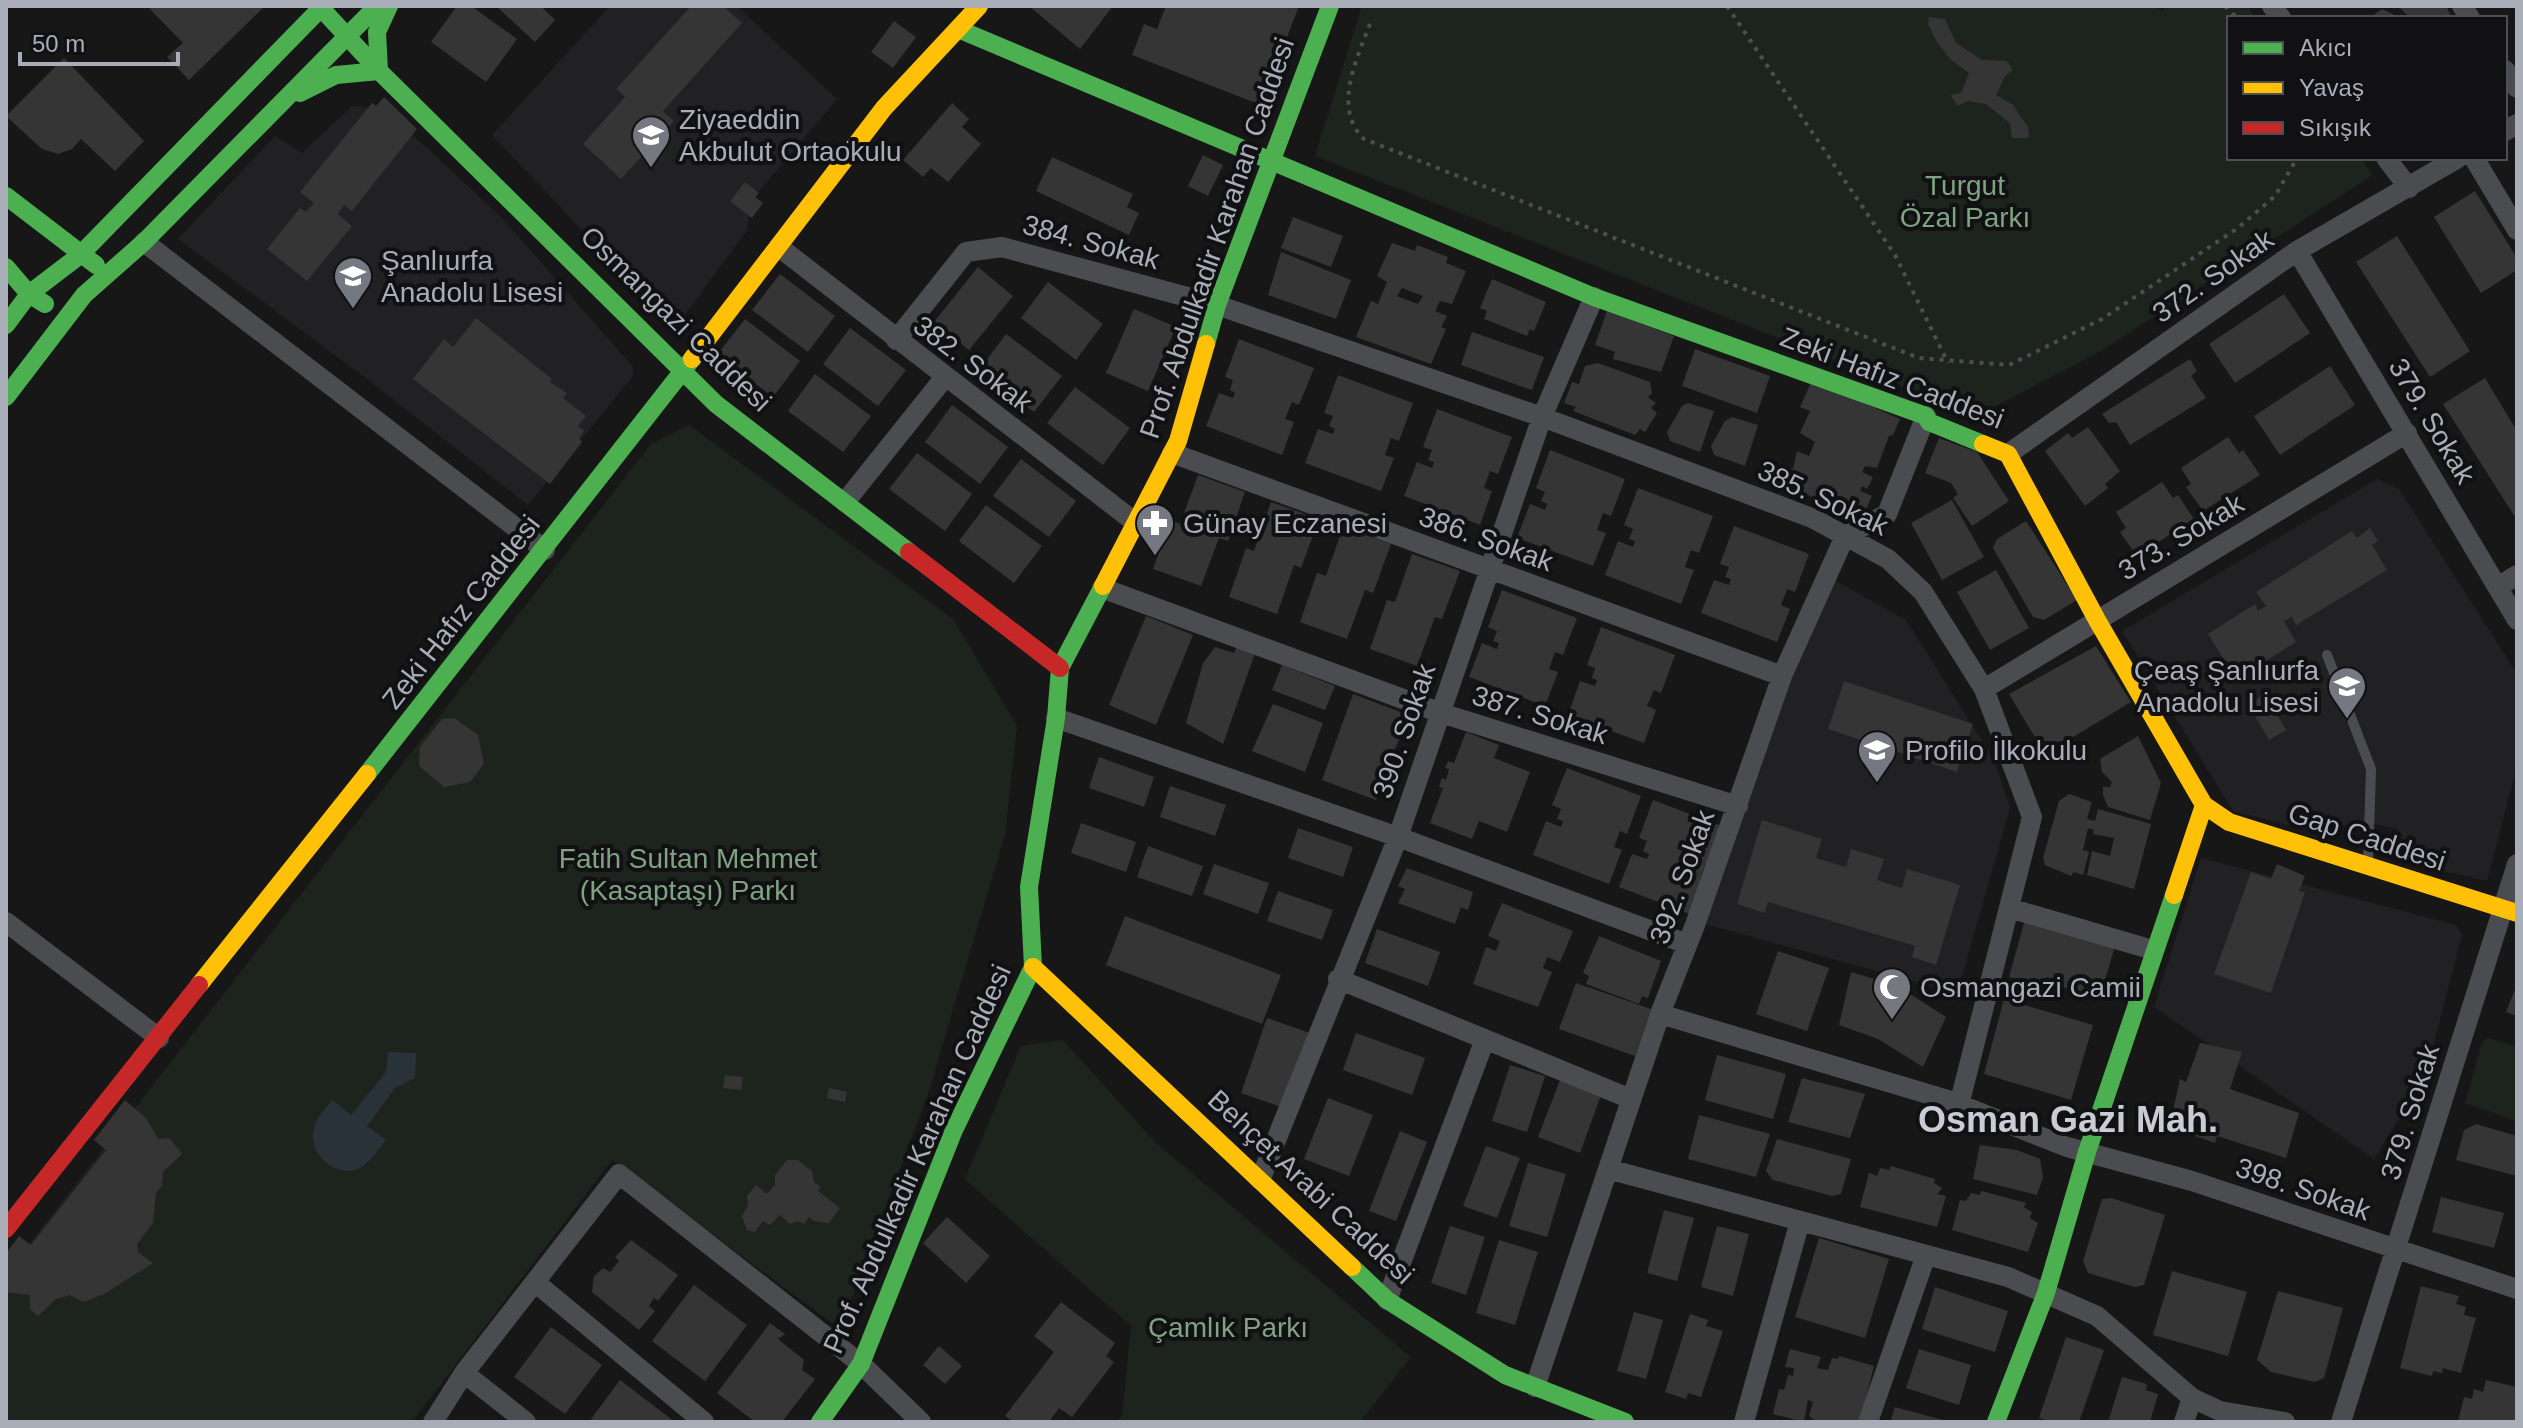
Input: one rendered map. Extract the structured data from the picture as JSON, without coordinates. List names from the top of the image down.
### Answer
{
  "streets": {
    "main road": [
      "Prof. Abdulkadir Karahan Caddesi",
      "Osmangazi Caddesi",
      "Zeki Hafız Caddesi",
      "Gap Caddesi",
      "Behçet Arabi Caddesi"
    ],
    "street": [
      "384. Sokak",
      "372. Sokak",
      "382. Sokak",
      "379. Sokak",
      "385. Sokak",
      "373. Sokak",
      "386. Sokak",
      "387. Sokak",
      "390. Sokak",
      "392. Sokak",
      "398. Sokak"
    ]
  },
  "crossings": [
    ["Prof. Abdulkadir Karahan Caddesi", "384. Sokak"],
    ["Prof. Abdulkadir Karahan Caddesi", "Osmangazi Caddesi"],
    ["Prof. Abdulkadir Karahan Caddesi", "382. Sokak"],
    ["Prof. Abdulkadir Karahan Caddesi", "Zeki Hafız Caddesi"],
    ["Prof. Abdulkadir Karahan Caddesi", "385. Sokak"],
    ["Prof. Abdulkadir Karahan Caddesi", "386. Sokak"],
    ["Prof. Abdulkadir Karahan Caddesi", "387. Sokak"],
    ["Prof. Abdulkadir Karahan Caddesi", "Behçet Arabi Caddesi"],
    ["384. Sokak", "382. Sokak"],
    ["384. Sokak", "385. Sokak"],
    ["372. Sokak", "Zeki Hafız Caddesi"],
    ["372. Sokak", "379. Sokak"],
    ["Osmangazi Caddesi", "Zeki Hafız Caddesi"],
    ["382. Sokak", "Zeki Hafız Caddesi"],
    ["Zeki Hafız Caddesi", "373. Sokak"],
    ["Zeki Hafız Caddesi", "390. Sokak"],
    ["Zeki Hafız Caddesi", "Gap Caddesi"],
    ["379. Sokak", "373. Sokak"],
    ["379. Sokak", "Gap Caddesi"],
    ["379. Sokak", "398. Sokak"],
    ["385. Sokak", "373. Sokak"],
    ["385. Sokak", "390. Sokak"],
    ["385. Sokak", "392. Sokak"],
    ["385. Sokak", "398. Sokak"],
    ["386. Sokak", "390. Sokak"],
    ["386. Sokak", "392. Sokak"],
    ["387. Sokak", "390. Sokak"],
    ["387. Sokak", "392. Sokak"],
    ["390. Sokak", "Behçet Arabi Caddesi"],
    ["392. Sokak", "Behçet Arabi Caddesi"],
    ["392. Sokak", "398. Sokak"]
  ],
  "districts": ["Osman Gazi Mah."],
  "parks": ["Turgut Özal Parkı", "Fatih Sultan Mehmet (Kasaptaşı) Parkı", "Çamlık Parkı"],
  "places": {
    "school or university": [
      "Ziyaeddin Akbulut Ortaokulu",
      "Şanlıurfa Anadolu Lisesi",
      "Çeaş Şanlıurfa Anadolu Lisesi",
      "Profilo İlkokulu"
    ],
    "pharmacy": ["Günay Eczanesi"],
    "mosque": ["Osmangazi Camii"]
  },
  "legend": ["Akıcı", "Yavaş", "Sıkışık"],
  "scale_bar": "50 m"
}
